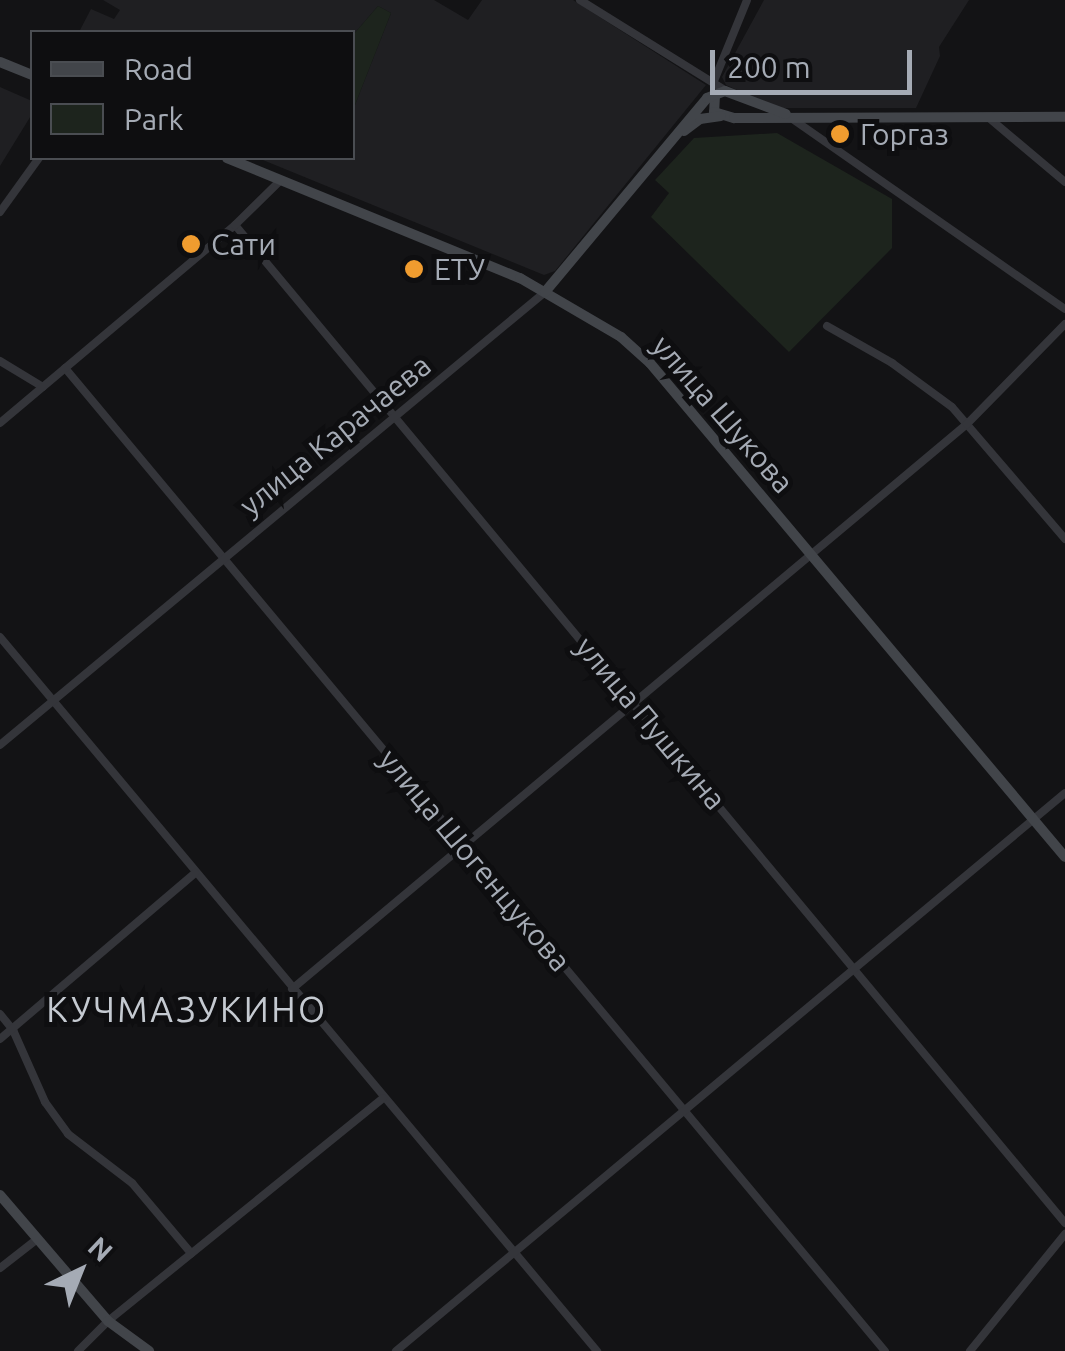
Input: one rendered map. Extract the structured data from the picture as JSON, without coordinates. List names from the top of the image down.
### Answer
{
  "streets": {
    "main road": ["улица Шукова", "улица Карачаева"],
    "street": ["улица Пушкина", "улица Шогенцукова"]
  },
  "crossings": [
    ["улица Шукова", "улица Карачаева"],
    ["улица Карачаева", "улица Пушкина"],
    ["улица Карачаева", "улица Шогенцукова"]
  ],
  "districts": ["КУЧМАЗУКИНО"],
  "places": ["Горгаз", "Сати", "ЕТУ"],
  "legend": ["Road", "Park"],
  "scale_bar": "200 m",
  "north": "top right"
}
